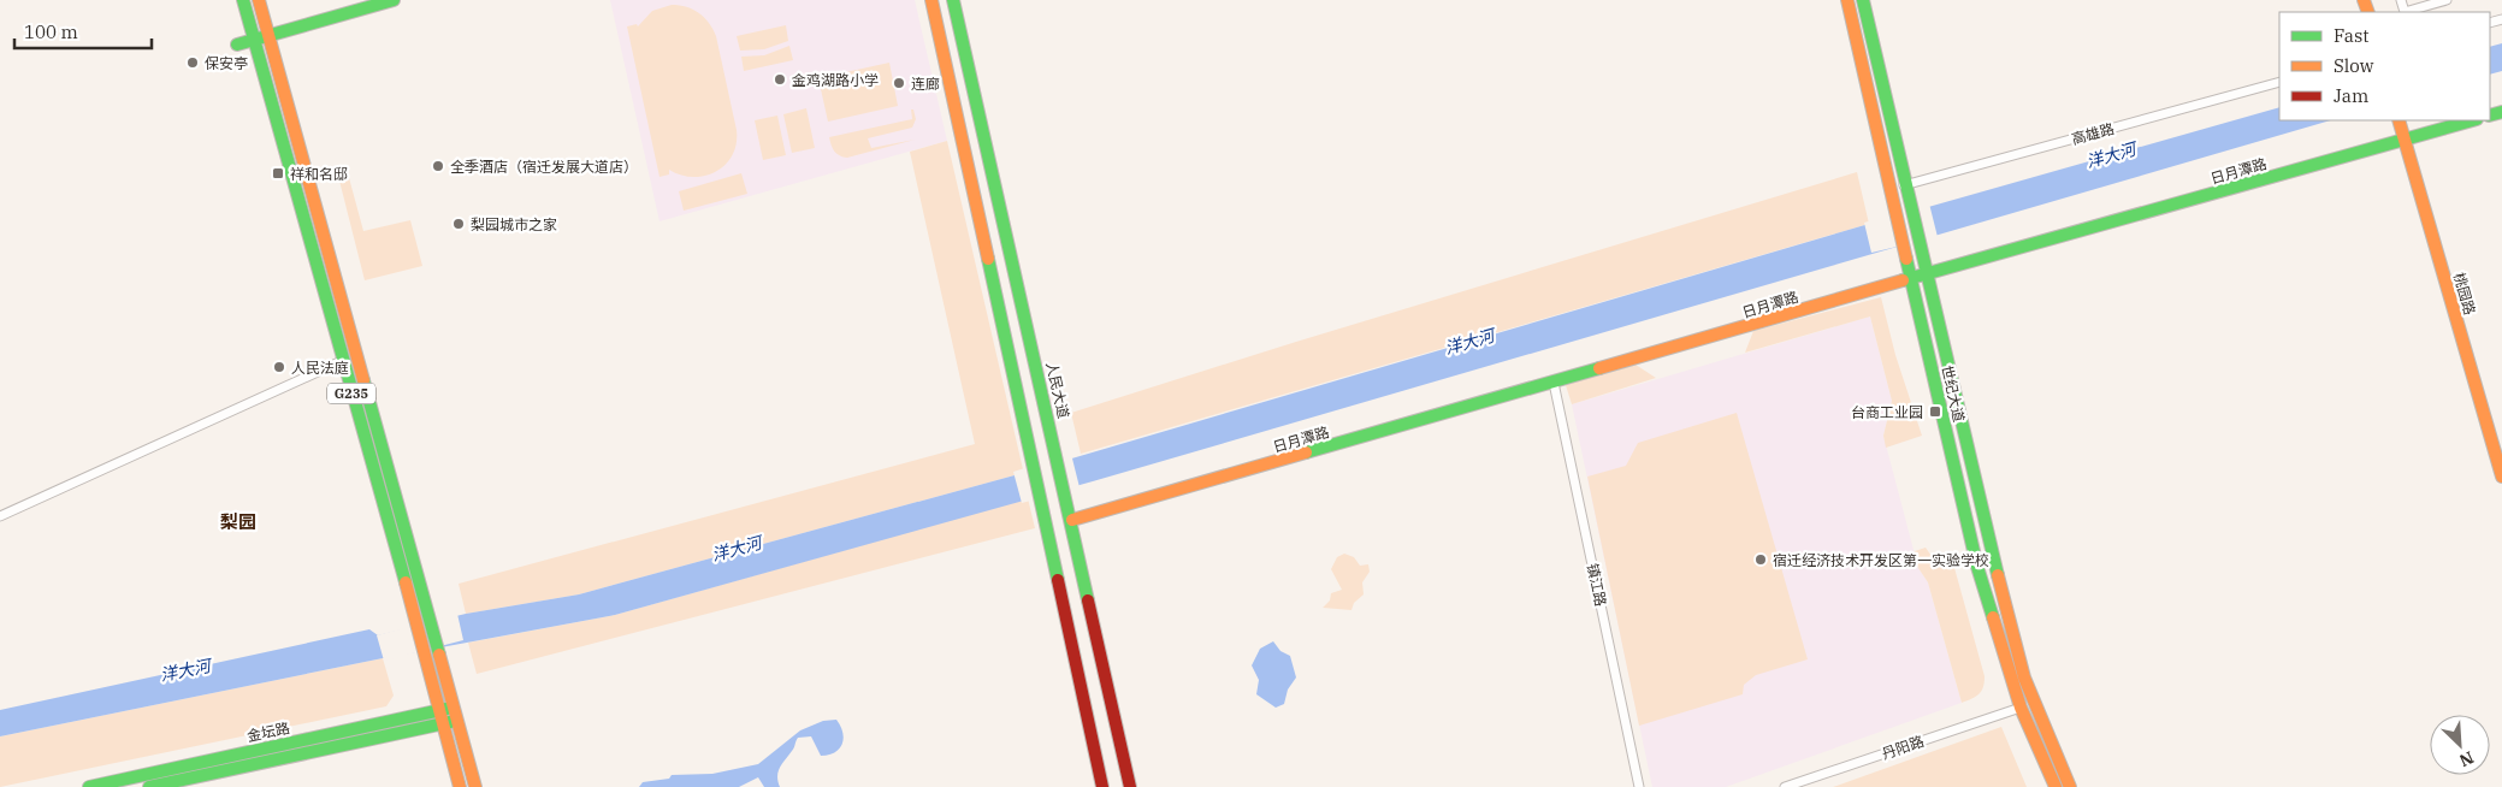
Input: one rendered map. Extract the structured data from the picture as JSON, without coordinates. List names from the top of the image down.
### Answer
{
  "streets": {
    "main road": [
      "日月潭路",
      "桃园路",
      "人民大道",
      "G235",
      "世纪大道",
      "金坛路"
    ],
    "street": ["高雄路", "镇江路", "丹阳路"]
  },
  "crossings": [
    ["高雄路", "世纪大道"],
    ["日月潭路", "桃园路"],
    ["日月潭路", "人民大道"],
    ["日月潭路", "世纪大道"],
    ["日月潭路", "镇江路"],
    ["G235", "金坛路"],
    ["世纪大道", "丹阳路"]
  ],
  "districts": ["梨园"],
  "water": ["洋大河"],
  "places": {
    "other": [
      "保安亭",
      "金鸡湖路小学",
      "连廊",
      "全季酒店（宿迁发展大道店）",
      "梨园城市之家",
      "人民法庭",
      "宿迁经济技术开发区第一实验学校"
    ],
    "transit": ["祥和名邸", "台商工业园"]
  },
  "legend": ["Fast", "Slow", "Jam"],
  "scale_bar": "100 m",
  "north": "bottom right"
}
